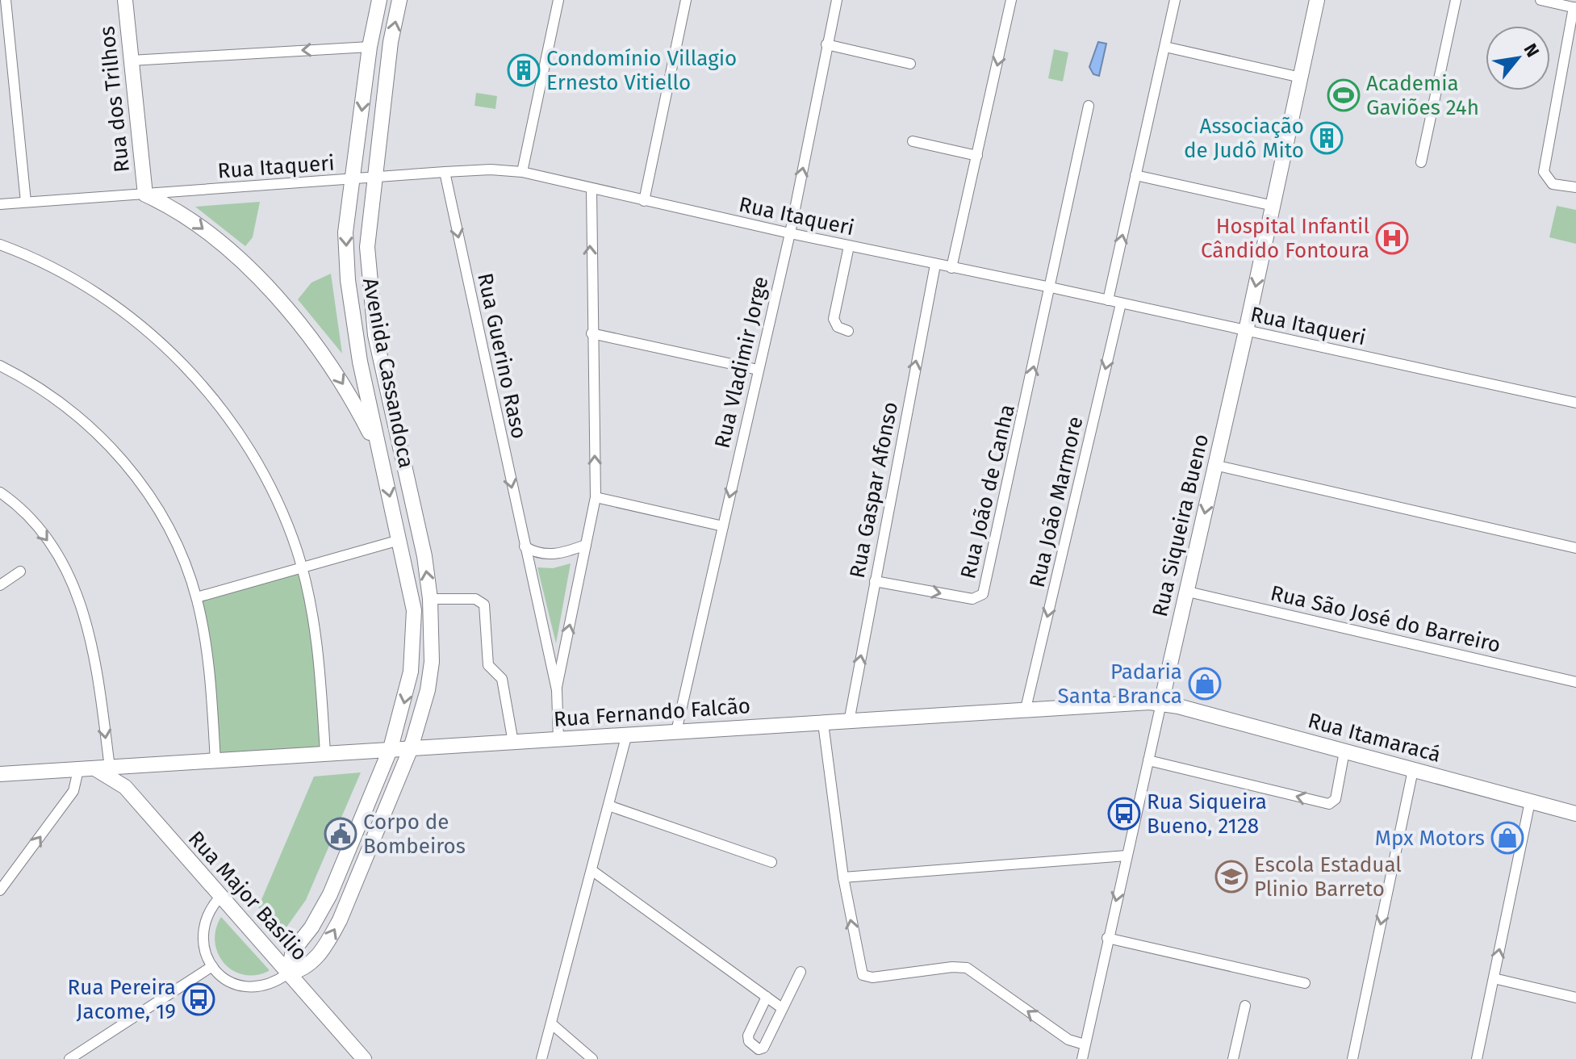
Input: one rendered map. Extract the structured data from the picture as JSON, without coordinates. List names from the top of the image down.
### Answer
{
  "streets": {
    "main road": [
      "Rua dos Trilhos",
      "Avenida Cassandoca",
      "Rua Siqueira Bueno",
      "Rua Fernando Falcão",
      "Rua Itamaracá",
      "Rua Major Basílio"
    ],
    "street": [
      "Rua Itaqueri",
      "Rua Guerino Raso",
      "Rua Vladimir Jorge",
      "Rua Gaspar Afonso",
      "Rua João de Canha",
      "Rua João Marmore",
      "Rua São José do Barreiro"
    ]
  },
  "crossings": [
    ["Rua dos Trilhos", "Rua Itaqueri"],
    ["Rua Itaqueri", "Rua Guerino Raso"],
    ["Rua Itaqueri", "Rua Vladimir Jorge"],
    ["Rua Itaqueri", "Avenida Cassandoca"],
    ["Rua Itaqueri", "Rua Gaspar Afonso"],
    ["Rua Itaqueri", "Rua João de Canha"],
    ["Rua Itaqueri", "Rua João Marmore"],
    ["Rua Itaqueri", "Rua Siqueira Bueno"],
    ["Rua Vladimir Jorge", "Rua Fernando Falcão"],
    ["Avenida Cassandoca", "Rua Fernando Falcão"],
    ["Avenida Cassandoca", "Rua Major Basílio"],
    ["Rua Gaspar Afonso", "Rua João de Canha"],
    ["Rua Gaspar Afonso", "Rua Fernando Falcão"],
    ["Rua João Marmore", "Rua Fernando Falcão"],
    ["Rua Siqueira Bueno", "Rua São José do Barreiro"],
    ["Rua Siqueira Bueno", "Rua Fernando Falcão"],
    ["Rua Siqueira Bueno", "Rua Itamaracá"],
    ["Rua Fernando Falcão", "Rua Itamaracá"],
    ["Rua Fernando Falcão", "Rua Major Basílio"]
  ],
  "one_way": [
    "Rua Guerino Raso",
    "Rua Gaspar Afonso",
    "Rua João de Canha",
    "Rua João Marmore"
  ],
  "places": {
    "building": ["Condomínio Villagio Ernesto Vitiello", "Associação de Judô Mito"],
    "sports": ["Academia Gaviões 24h"],
    "hospital": ["Hospital Infantil Cândido Fontoura"],
    "shop": ["Padaria Santa Branca", "Mpx Motors"],
    "bus stop": ["Rua Siqueira Bueno, 2128", "Rua Pereira Jacome, 19"],
    "public building": ["Corpo de Bombeiros"],
    "school or university": ["Escola Estadual Plinio Barreto"]
  },
  "north": "top right"
}
